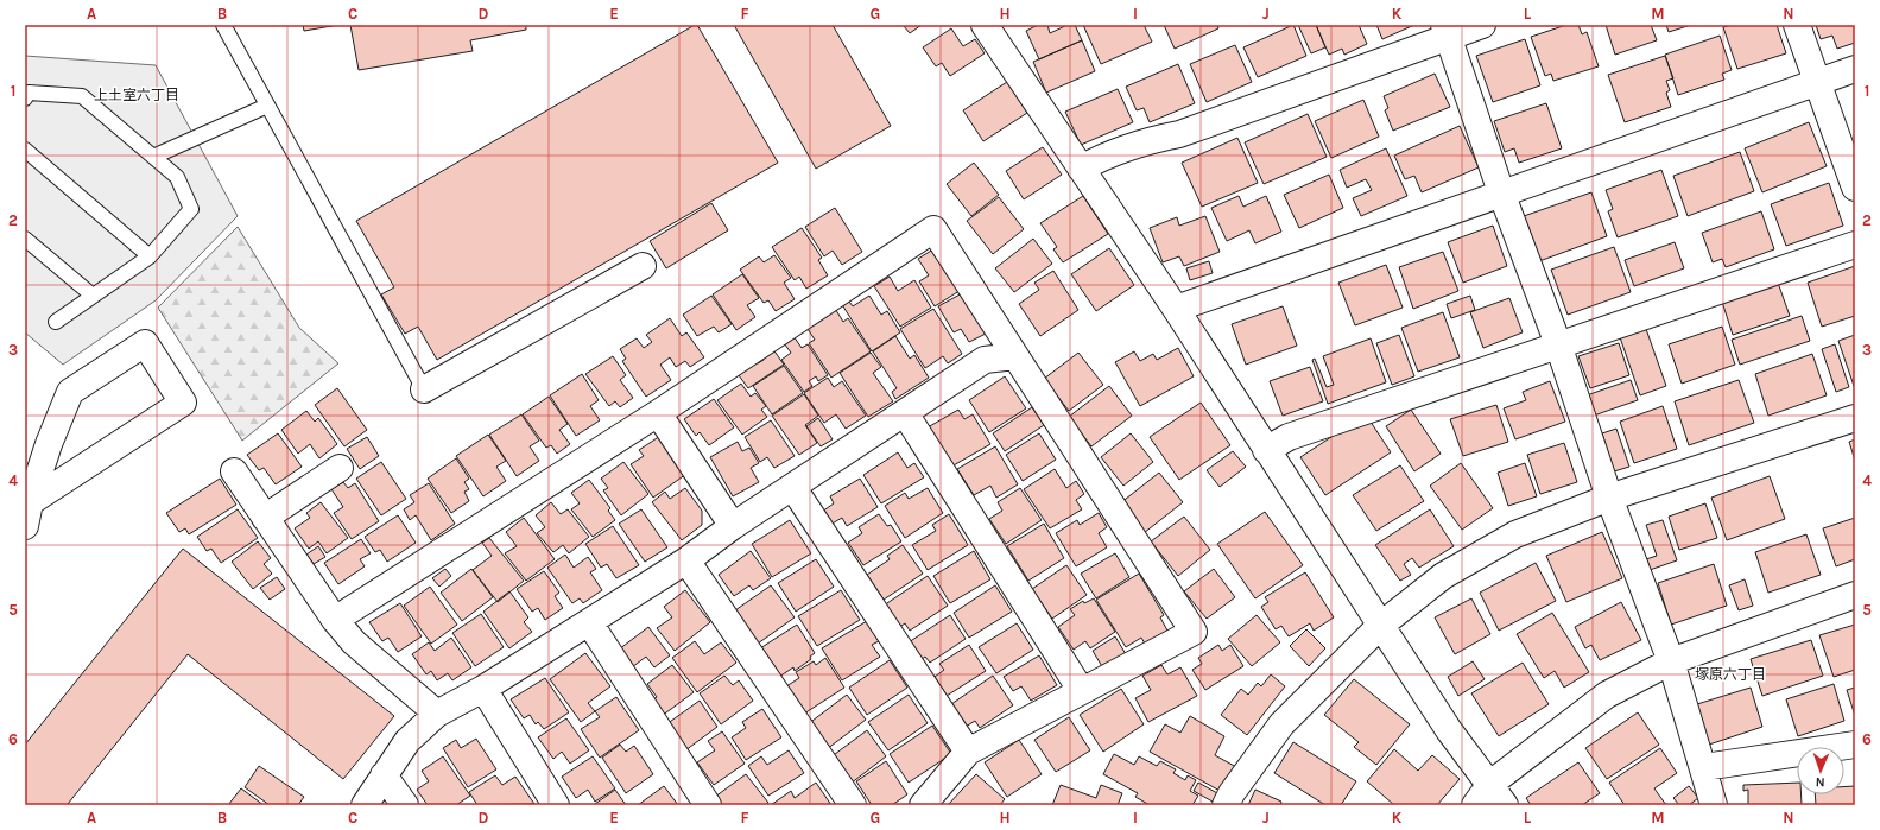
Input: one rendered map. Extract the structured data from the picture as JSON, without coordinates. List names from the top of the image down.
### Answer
{
  "districts": ["上土室六丁目", "塚原六丁目"],
  "north": "bottom",
  "grid": {
    "columns": [
      "A",
      "B",
      "C",
      "D",
      "E",
      "F",
      "G",
      "H",
      "I",
      "J",
      "K",
      "L",
      "M",
      "N"
    ],
    "rows": [
      "1",
      "2",
      "3",
      "4",
      "5",
      "6"
    ]
  }
}
